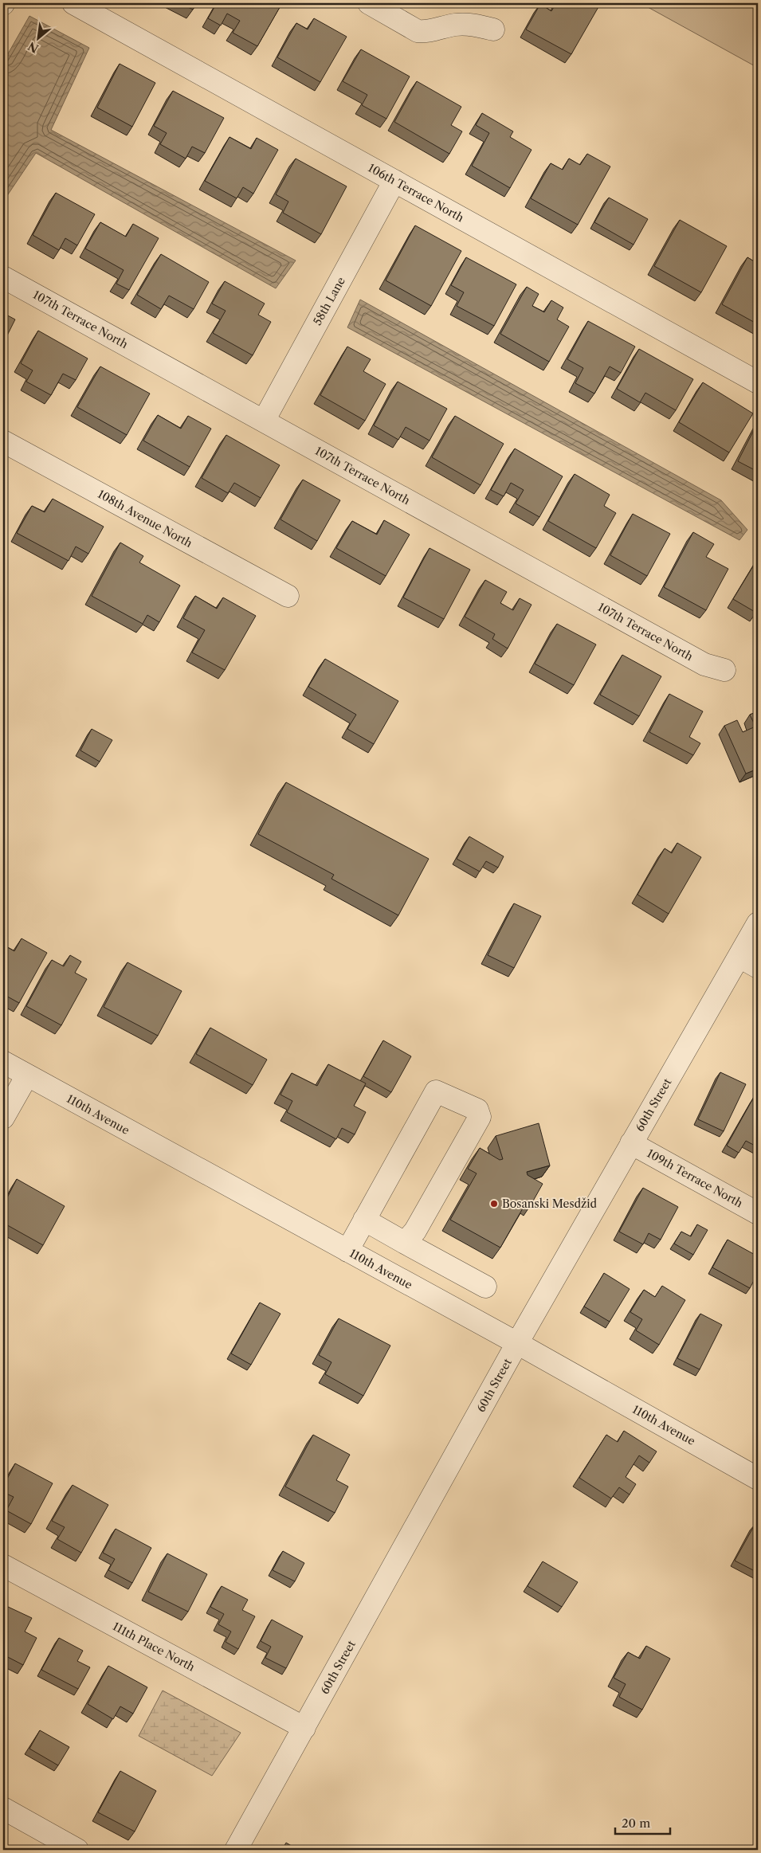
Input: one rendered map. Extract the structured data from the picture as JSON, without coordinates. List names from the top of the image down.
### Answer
{
  "streets": {
    "street": [
      "106th Terrace North",
      "58th Lane",
      "107th Terrace North",
      "108th Avenue North",
      "60th Street",
      "110th Avenue",
      "109th Terrace North",
      "111th Place North"
    ]
  },
  "crossings": [
    ["106th Terrace North", "58th Lane"],
    ["58th Lane", "107th Terrace North"],
    ["60th Street", "110th Avenue"],
    ["60th Street", "109th Terrace North"],
    ["60th Street", "111th Place North"]
  ],
  "places": ["Bosanski Mesdžid"],
  "scale_bar": "20 m",
  "north": "bottom left"
}
